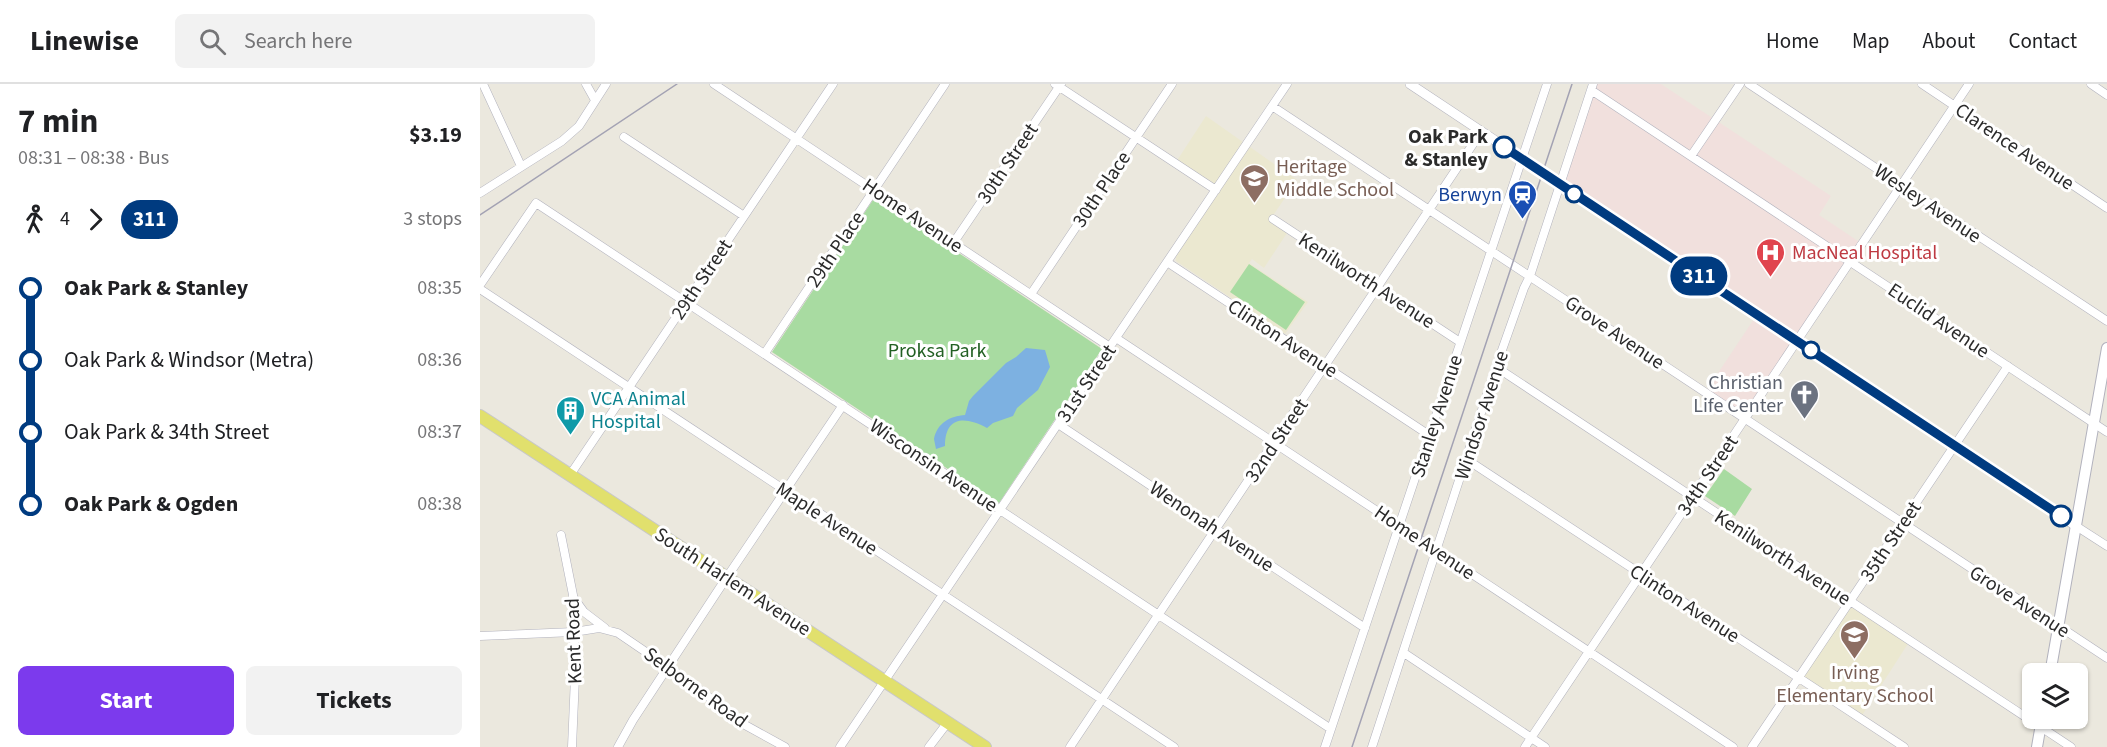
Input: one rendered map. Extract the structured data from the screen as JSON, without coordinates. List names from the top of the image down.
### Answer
{
  "streets": {
    "main road": ["South Harlem Avenue"],
    "street": [
      "Clarence Avenue",
      "30th Street",
      "30th Place",
      "Wesley Avenue",
      "Home Avenue",
      "29th Place",
      "29th Street",
      "Kenilworth Avenue",
      "Euclid Avenue",
      "Grove Avenue",
      "Clinton Avenue",
      "31st Street",
      "Windsor Avenue",
      "Stanley Avenue",
      "32nd Street",
      "Wisconsin Avenue",
      "34th Street",
      "Maple Avenue",
      "Wenonah Avenue",
      "35th Street",
      "Kent Road",
      "Selborne Road"
    ]
  },
  "crossings": [
    ["Clarence Avenue", "34th Street"],
    ["30th Street", "Home Avenue"],
    ["30th Place", "Home Avenue"],
    ["Wesley Avenue", "34th Street"],
    ["Home Avenue", "29th Place"],
    ["Home Avenue", "29th Street"],
    ["Home Avenue", "31st Street"],
    ["Home Avenue", "Windsor Avenue"],
    ["Home Avenue", "Stanley Avenue"],
    ["Home Avenue", "32nd Street"],
    ["Home Avenue", "34th Street"],
    ["29th Place", "Wisconsin Avenue"],
    ["29th Street", "Wisconsin Avenue"],
    ["29th Street", "Maple Avenue"],
    ["29th Street", "South Harlem Avenue"],
    ["Kenilworth Avenue", "Windsor Avenue"],
    ["Kenilworth Avenue", "Stanley Avenue"],
    ["Kenilworth Avenue", "32nd Street"],
    ["Kenilworth Avenue", "34th Street"],
    ["Kenilworth Avenue", "35th Street"],
    ["Euclid Avenue", "Windsor Avenue"],
    ["Euclid Avenue", "34th Street"],
    ["Euclid Avenue", "35th Street"],
    ["Grove Avenue", "31st Street"],
    ["Grove Avenue", "Windsor Avenue"],
    ["Grove Avenue", "Stanley Avenue"],
    ["Grove Avenue", "32nd Street"],
    ["Grove Avenue", "34th Street"],
    ["Grove Avenue", "35th Street"],
    ["Clinton Avenue", "31st Street"],
    ["Clinton Avenue", "Windsor Avenue"],
    ["Clinton Avenue", "Stanley Avenue"],
    ["Clinton Avenue", "32nd Street"],
    ["Clinton Avenue", "34th Street"],
    ["Clinton Avenue", "35th Street"],
    ["31st Street", "Wisconsin Avenue"],
    ["31st Street", "Maple Avenue"],
    ["31st Street", "Wenonah Avenue"],
    ["31st Street", "South Harlem Avenue"],
    ["Stanley Avenue", "Wisconsin Avenue"],
    ["Stanley Avenue", "Wenonah Avenue"],
    ["32nd Street", "Wisconsin Avenue"],
    ["32nd Street", "Maple Avenue"],
    ["32nd Street", "Wenonah Avenue"],
    ["Kent Road", "Selborne Road"]
  ],
  "parks": ["Proksa Park"],
  "places": {
    "other": ["Oak Park & Stanley"],
    "school or university": ["Heritage Middle School", "Irving Elementary School"],
    "station": ["Berwyn"],
    "hospital": ["MacNeal Hospital"],
    "church": ["Christian Life Center"],
    "building": ["VCA Animal Hospital"]
  },
  "lines": ["bus line 311"],
  "page": {
    "header": "Linewise",
    "search": "Search here",
    "nav": [
      "Home",
      "Map",
      "About",
      "Contact"
    ],
    "heading": ["7 min", "08:31 – 08:38 · Bus", "$3.19"],
    "on_map": "311",
    "legs": ["4", "311", "3 stops"],
    "list": [
      {
        "name": "Oak Park & Stanley",
        "value": "08:35"
      },
      {
        "name": "Oak Park & Windsor (Metra)",
        "value": "08:36"
      },
      {
        "name": "Oak Park & 34th Street",
        "value": "08:37"
      },
      {
        "name": "Oak Park & Ogden",
        "value": "08:38"
      }
    ],
    "buttons": ["Start", "Tickets"]
  }
}
